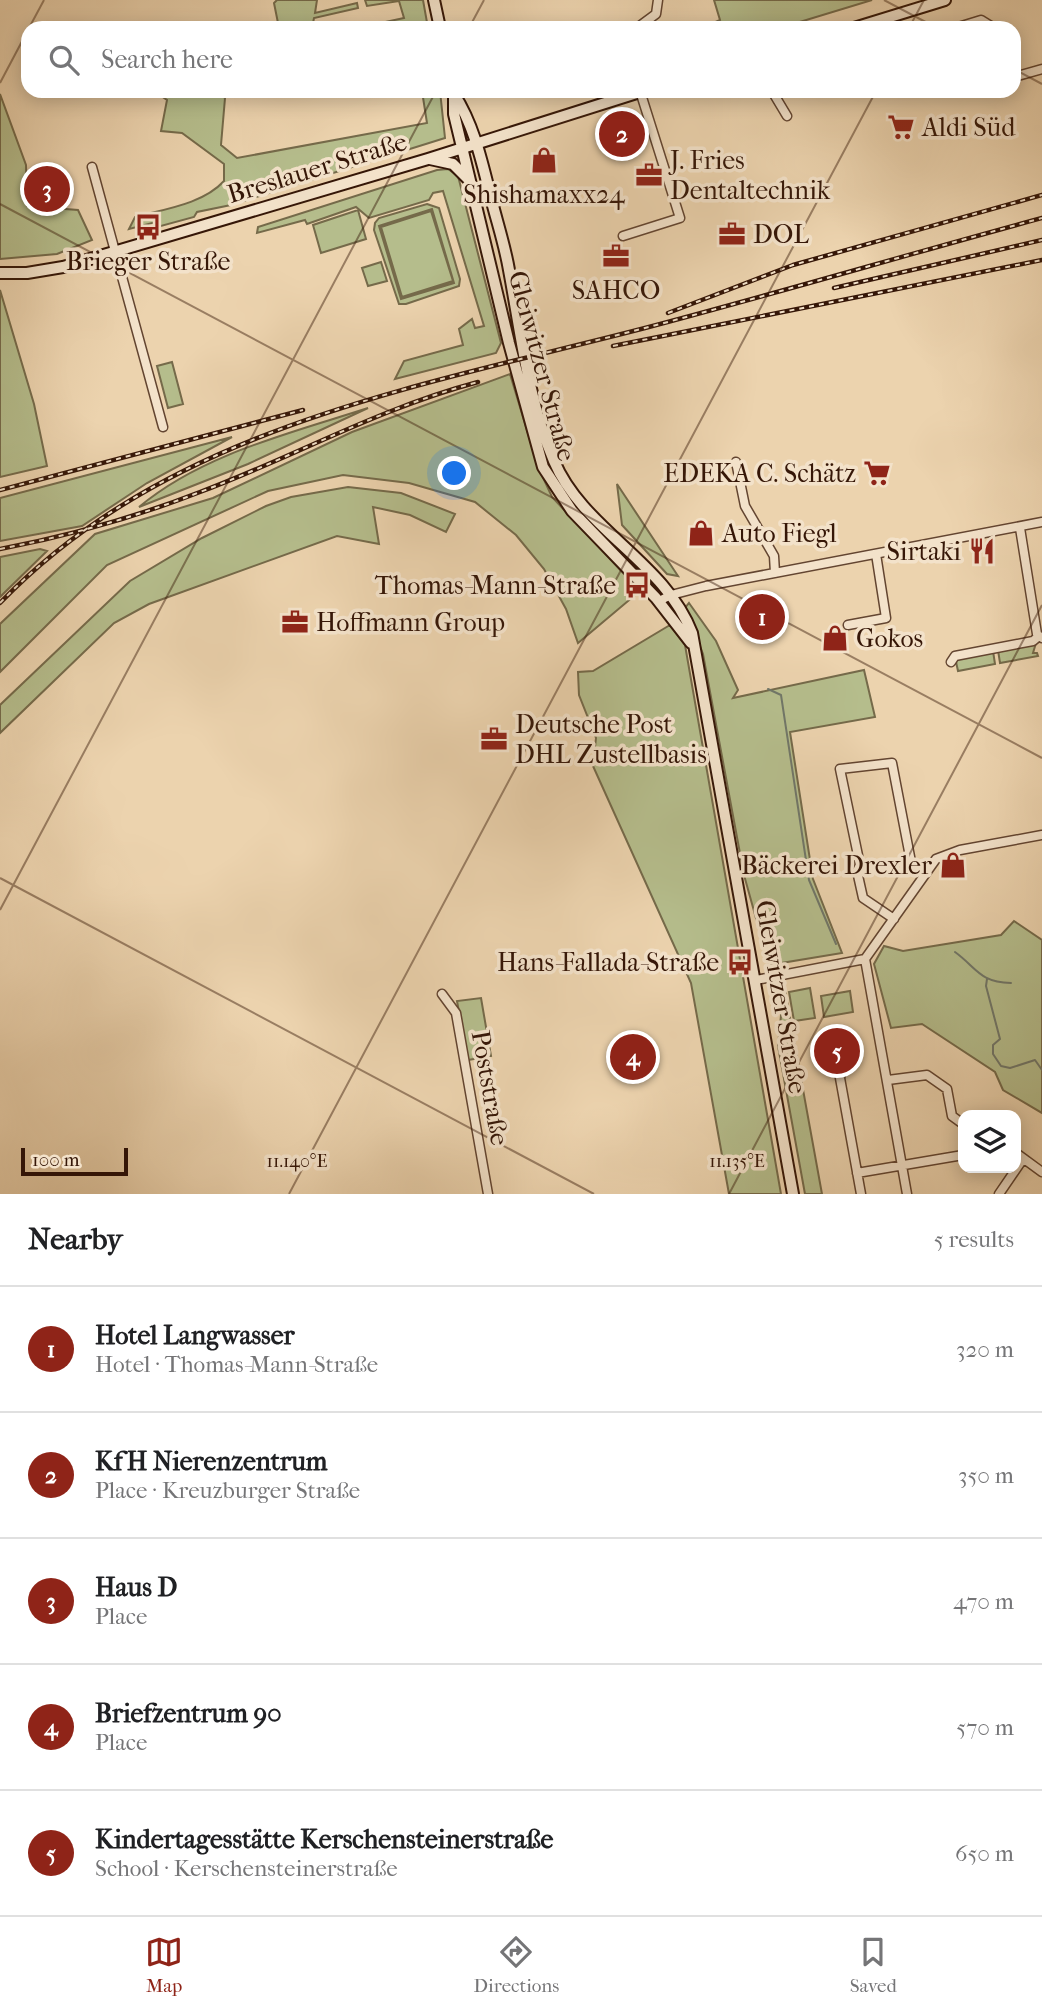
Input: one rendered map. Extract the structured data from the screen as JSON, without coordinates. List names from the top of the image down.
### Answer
{
  "streets": {
    "main road": ["Breslauer Straße", "Gleiwitzer Straße"],
    "street": ["Poststraße"]
  },
  "crossings": [
    ["Breslauer Straße", "Gleiwitzer Straße"]
  ],
  "places": {
    "supermarket": ["Aldi Süd", "EDEKA C. Schätz"],
    "shop": [
      "Shishamaxx24",
      "Auto Fiegl",
      "Gokos",
      "Bäckerei Drexler"
    ],
    "office": [
      "J. Fries Dentaltechnik",
      "DOL",
      "SAHCO",
      "Hoffmann Group",
      "Deutsche Post DHL Zustellbasis"
    ],
    "bus stop": ["Brieger Straße", "Thomas-Mann-Straße", "Hans-Fallada-Straße"],
    "restaurant": ["Sirtaki"]
  },
  "scale_bar": "100 m",
  "page": {
    "search": "Search here",
    "pins": [
      "2",
      "3",
      "1",
      "5",
      "4"
    ],
    "scale": "100 m",
    "heading": ["Nearby", "5 results"],
    "list": [
      {
        "mark": "1",
        "name": "Hotel Langwasser",
        "note": "Hotel · Thomas-Mann-Straße",
        "value": "320 m"
      },
      {
        "mark": "2",
        "name": "KfH Nierenzentrum",
        "note": "Place · Kreuzburger Straße",
        "value": "350 m"
      },
      {
        "mark": "3",
        "name": "Haus D",
        "note": "Place",
        "value": "470 m"
      },
      {
        "mark": "4",
        "name": "Briefzentrum 90",
        "note": "Place",
        "value": "570 m"
      },
      {
        "mark": "5",
        "name": "Kindertagesstätte Kerschensteinerstraße",
        "note": "School · Kerschensteinerstraße",
        "value": "650 m"
      }
    ],
    "nav": ["Map", "Directions", "Saved"]
  },
  "coordinates": ["11.140°E", "11.135°E"]
}
